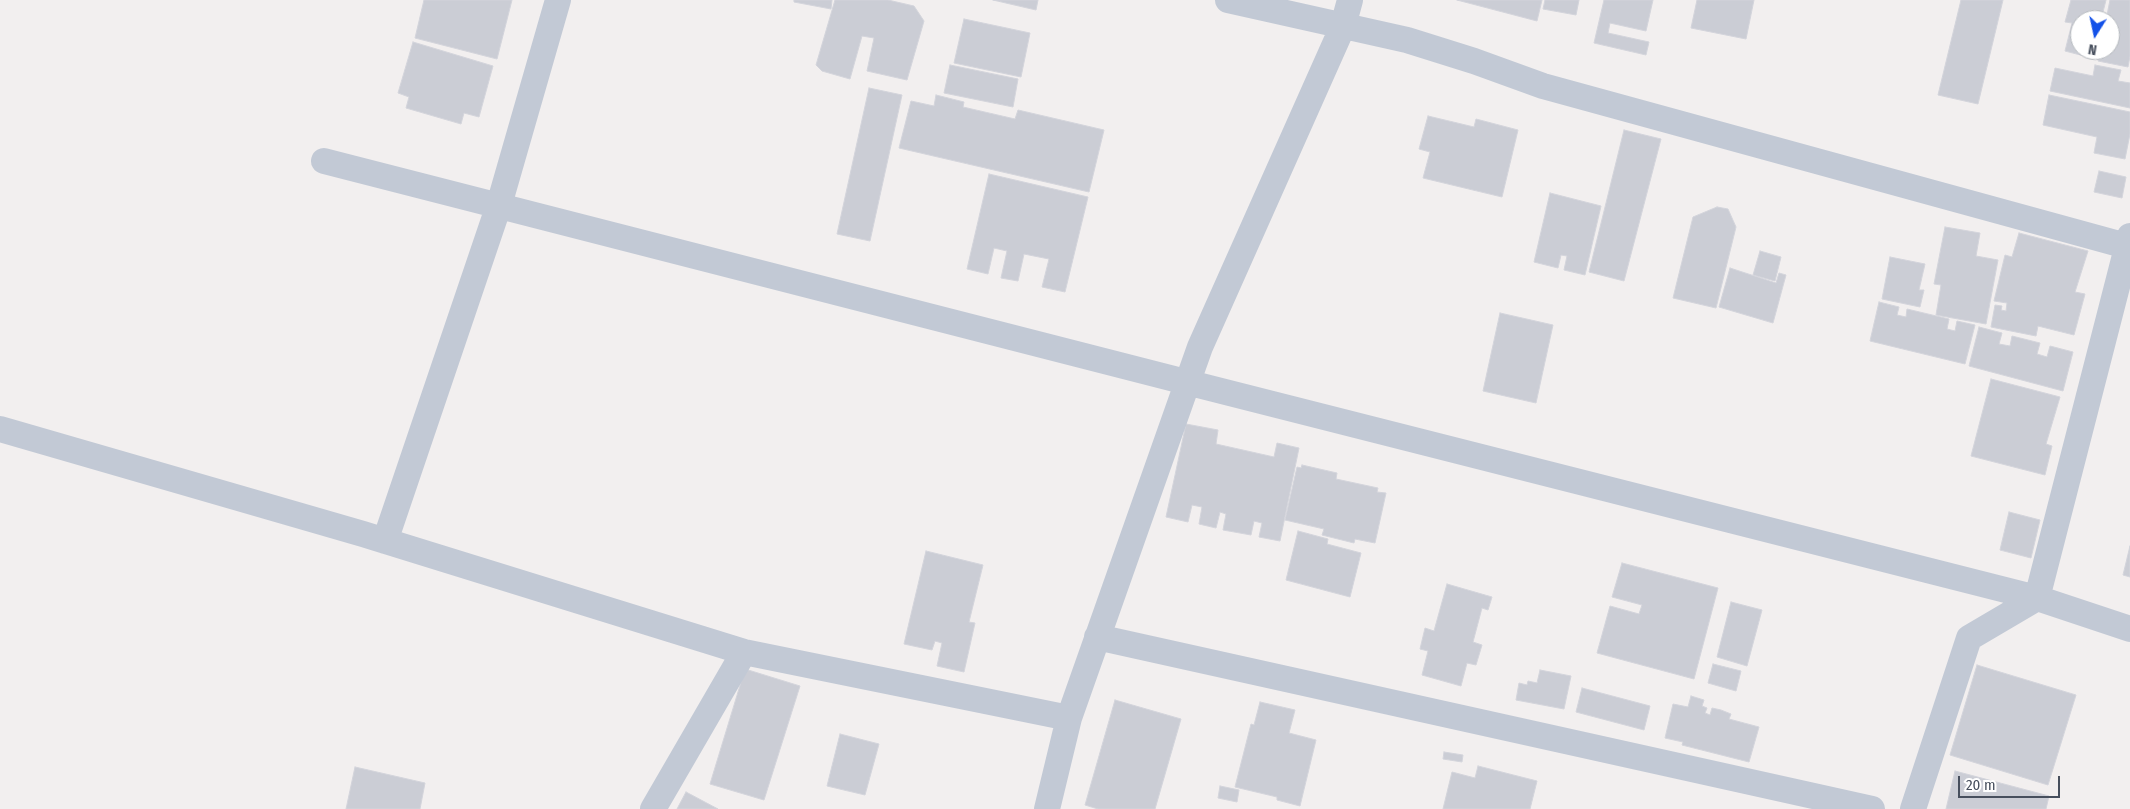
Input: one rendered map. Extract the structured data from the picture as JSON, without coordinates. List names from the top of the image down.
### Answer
{
  "scale_bar": "20 m",
  "north": "bottom"
}
